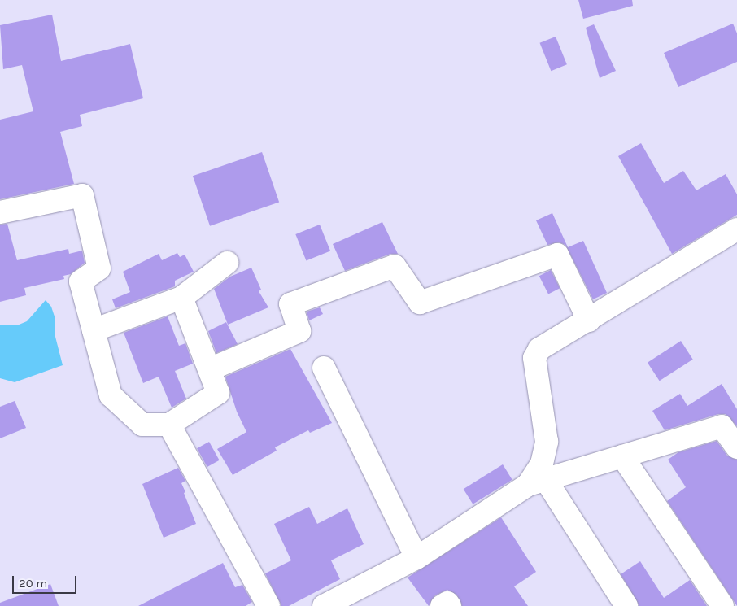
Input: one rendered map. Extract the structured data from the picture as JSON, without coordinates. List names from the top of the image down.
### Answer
{
  "scale_bar": "20 m"
}
